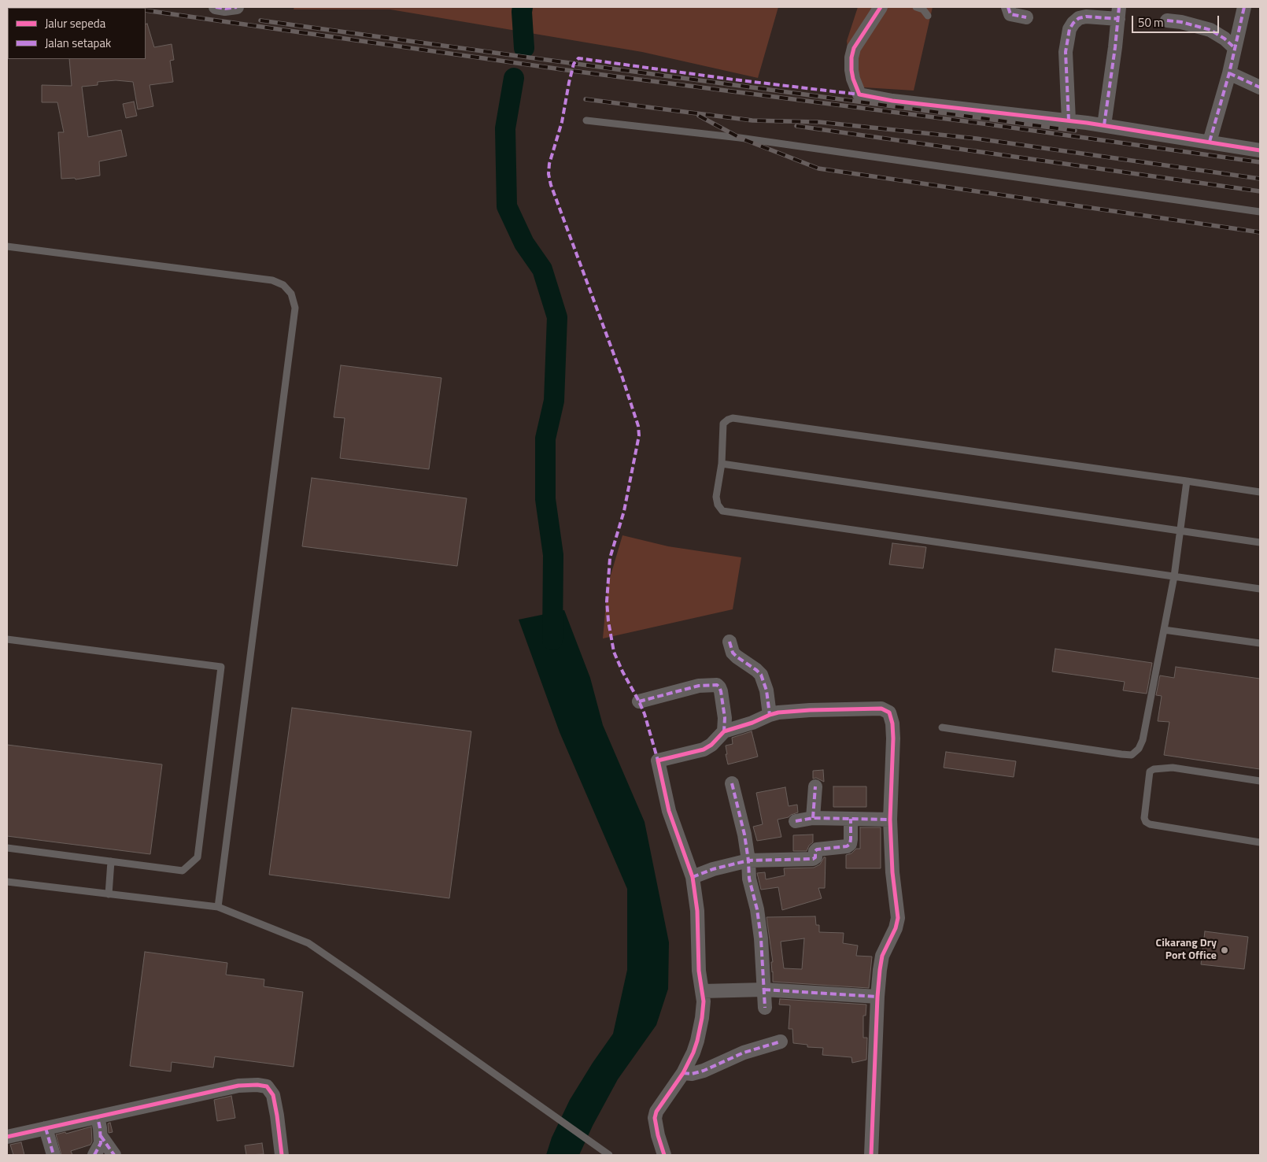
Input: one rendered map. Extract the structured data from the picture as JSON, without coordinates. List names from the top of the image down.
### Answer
{
  "places": ["Cikarang Dry Port Office"],
  "legend": ["Jalur sepeda", "Jalan setapak"],
  "scale_bar": "50 m"
}
